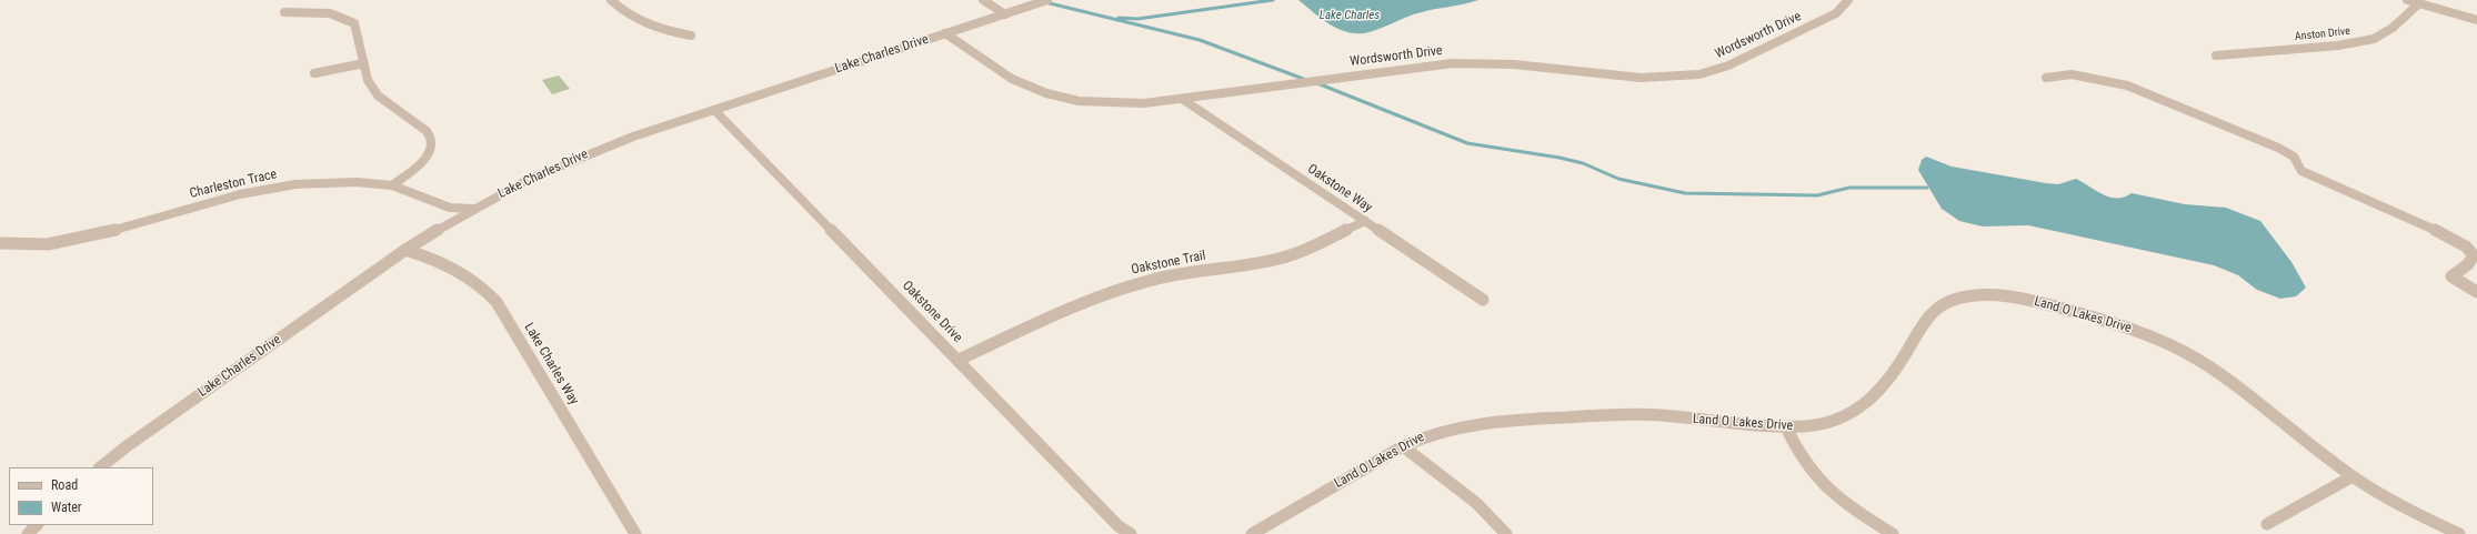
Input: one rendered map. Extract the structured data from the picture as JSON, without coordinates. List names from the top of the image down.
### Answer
{
  "streets": {
    "street": [
      "Anston Drive",
      "Wordsworth Drive",
      "Lake Charles Drive",
      "Charleston Trace",
      "Oakstone Way",
      "Oakstone Trail",
      "Oakstone Drive",
      "Land O Lakes Drive",
      "Lake Charles Way"
    ]
  },
  "crossings": [
    ["Wordsworth Drive", "Lake Charles Drive"],
    ["Wordsworth Drive", "Oakstone Way"],
    ["Lake Charles Drive", "Charleston Trace"],
    ["Lake Charles Drive", "Oakstone Drive"],
    ["Lake Charles Drive", "Lake Charles Way"],
    ["Oakstone Way", "Oakstone Trail"],
    ["Oakstone Trail", "Oakstone Drive"]
  ],
  "water": ["Lake Charles"],
  "legend": ["Road", "Water"]
}
